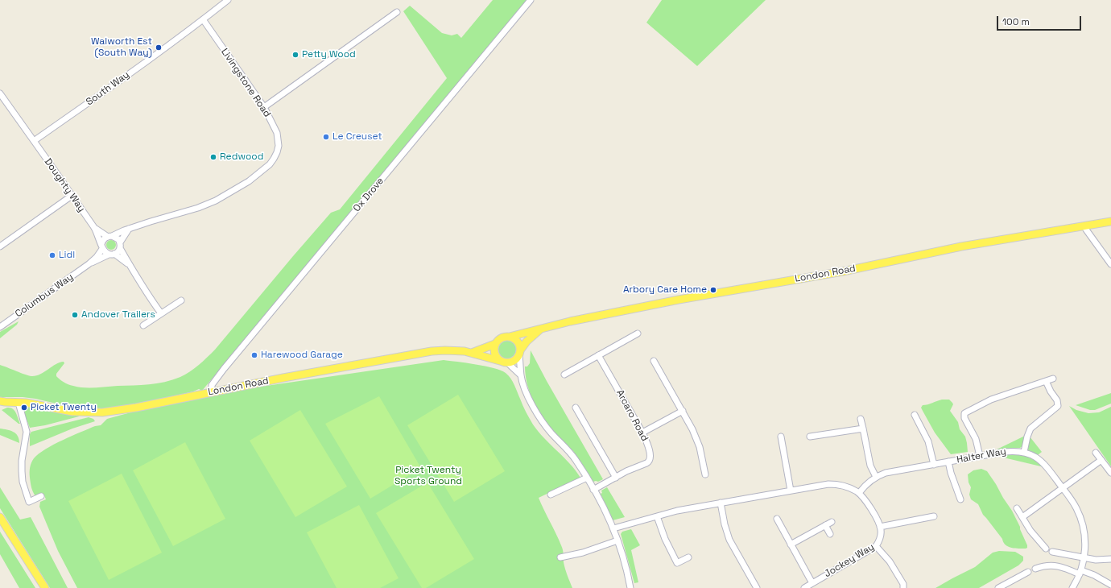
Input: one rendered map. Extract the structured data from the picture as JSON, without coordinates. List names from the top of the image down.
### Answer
{
  "streets": {
    "main road": ["London Road"],
    "street": [
      "Livingstone Road",
      "South Way",
      "Doughty Way",
      "Ox Drove",
      "Columbus Way",
      "Arcaro Road",
      "Halter Way",
      "Jockey Way"
    ]
  },
  "crossings": [
    ["Livingstone Road", "South Way"],
    ["Livingstone Road", "Doughty Way"],
    ["Livingstone Road", "Columbus Way"],
    ["South Way", "Doughty Way"],
    ["Doughty Way", "Columbus Way"],
    ["Ox Drove", "London Road"]
  ],
  "parks": ["Picket Twenty Sports Ground"],
  "places": [
    "Walworth Est (South Way)",
    "Petty Wood",
    "Le Creuset",
    "Redwood",
    "Lidl",
    "Arbory Care Home",
    "Andover Trailers",
    "Harewood Garage",
    "Picket Twenty"
  ],
  "scale_bar": "100 m"
}
